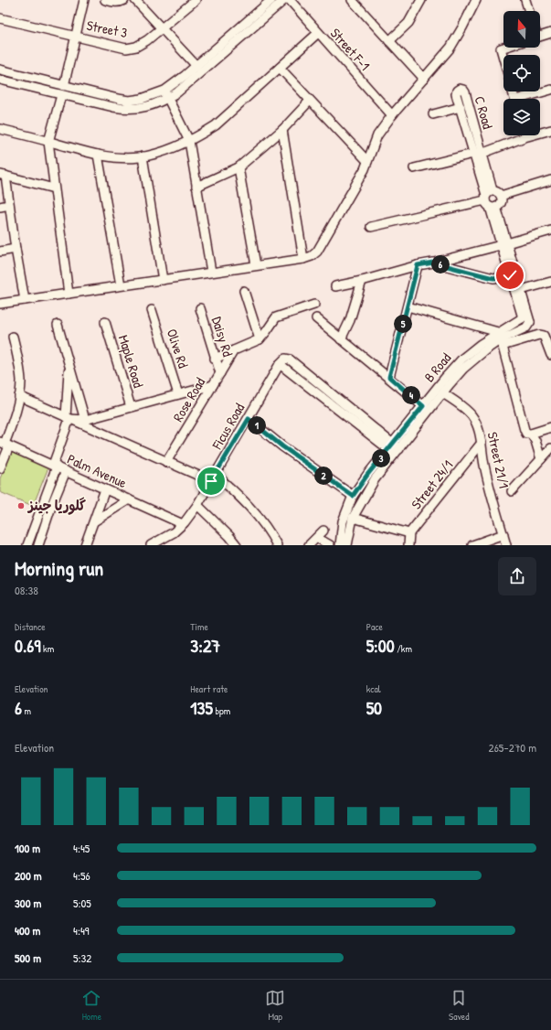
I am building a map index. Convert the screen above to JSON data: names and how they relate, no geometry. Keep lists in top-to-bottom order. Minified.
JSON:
{"streets":{"street":["Street 3","Street F-1","C Road","Daisy Rd","Olive Rd","Maple Road","B Road","Rose Road","Ficus Road","Street 21/1","Palm Avenue","Street 24/1"]},"crossings":[["C Road","B Road"],["Daisy Rd","Rose Road"],["B Road","Ficus Road"],["B Road","Street 21/1"],["Ficus Road","Palm Avenue"],["Street 21/1","Street 24/1"]],"places":["گلوریا جینز"],"north":"top","page":{"pins":["6","5","4","1","3","2"],"heading":["Morning run","08:38"],"stats":[["Distance","0.69 km"],["Time","3:27"],["Pace","5:00 /km"],["Elevation","6 m"],["Heart rate","135 bpm"],["kcal","50"]],"chart":["Elevation","265–270 m"],"list":[{"name":"100 m","note":"4:45"},{"name":"200 m","note":"4:56"},{"name":"300 m","note":"5:05"},{"name":"400 m","note":"4:49"},{"name":"500 m","note":"5:32"}],"tabs":["Home","Map","Saved"]}}
